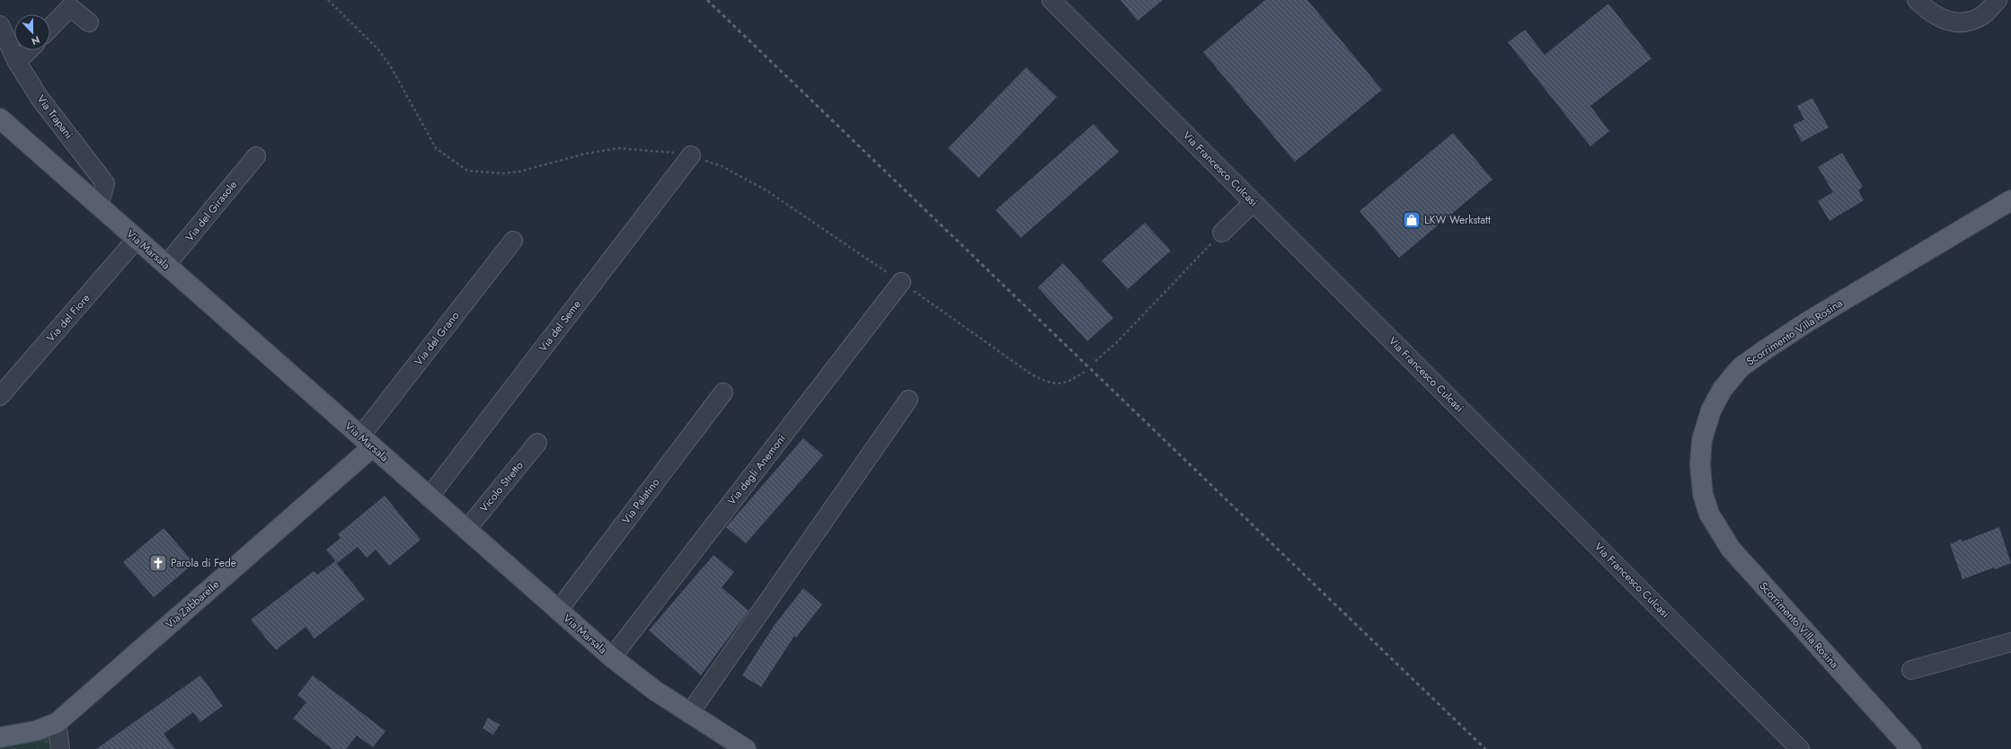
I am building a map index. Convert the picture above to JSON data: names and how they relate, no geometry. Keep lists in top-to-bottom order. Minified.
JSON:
{"streets":{"main road":["Via Marsala","Scorrimento Villa Rosina","Via Zabbarelle"],"street":["Via Trapani","Via Francesco Culcasi","Via del Girasole","Via del Fiore","Via del Seme","Via del Grano","Via degli Anemoni","Vicolo Stretto","Via Palatino"]},"crossings":[["Via Trapani","Via Marsala"],["Via del Girasole","Via Marsala"],["Via Marsala","Via del Fiore"],["Via Marsala","Via del Seme"],["Via Marsala","Via del Grano"],["Via Marsala","Via degli Anemoni"],["Via Marsala","Vicolo Stretto"],["Via Marsala","Via Palatino"],["Via Marsala","Via Zabbarelle"],["Via del Grano","Via Zabbarelle"]],"places":{"shop":["LKW Werkstatt"],"church":["Parola di Fede"]},"north":"bottom"}
